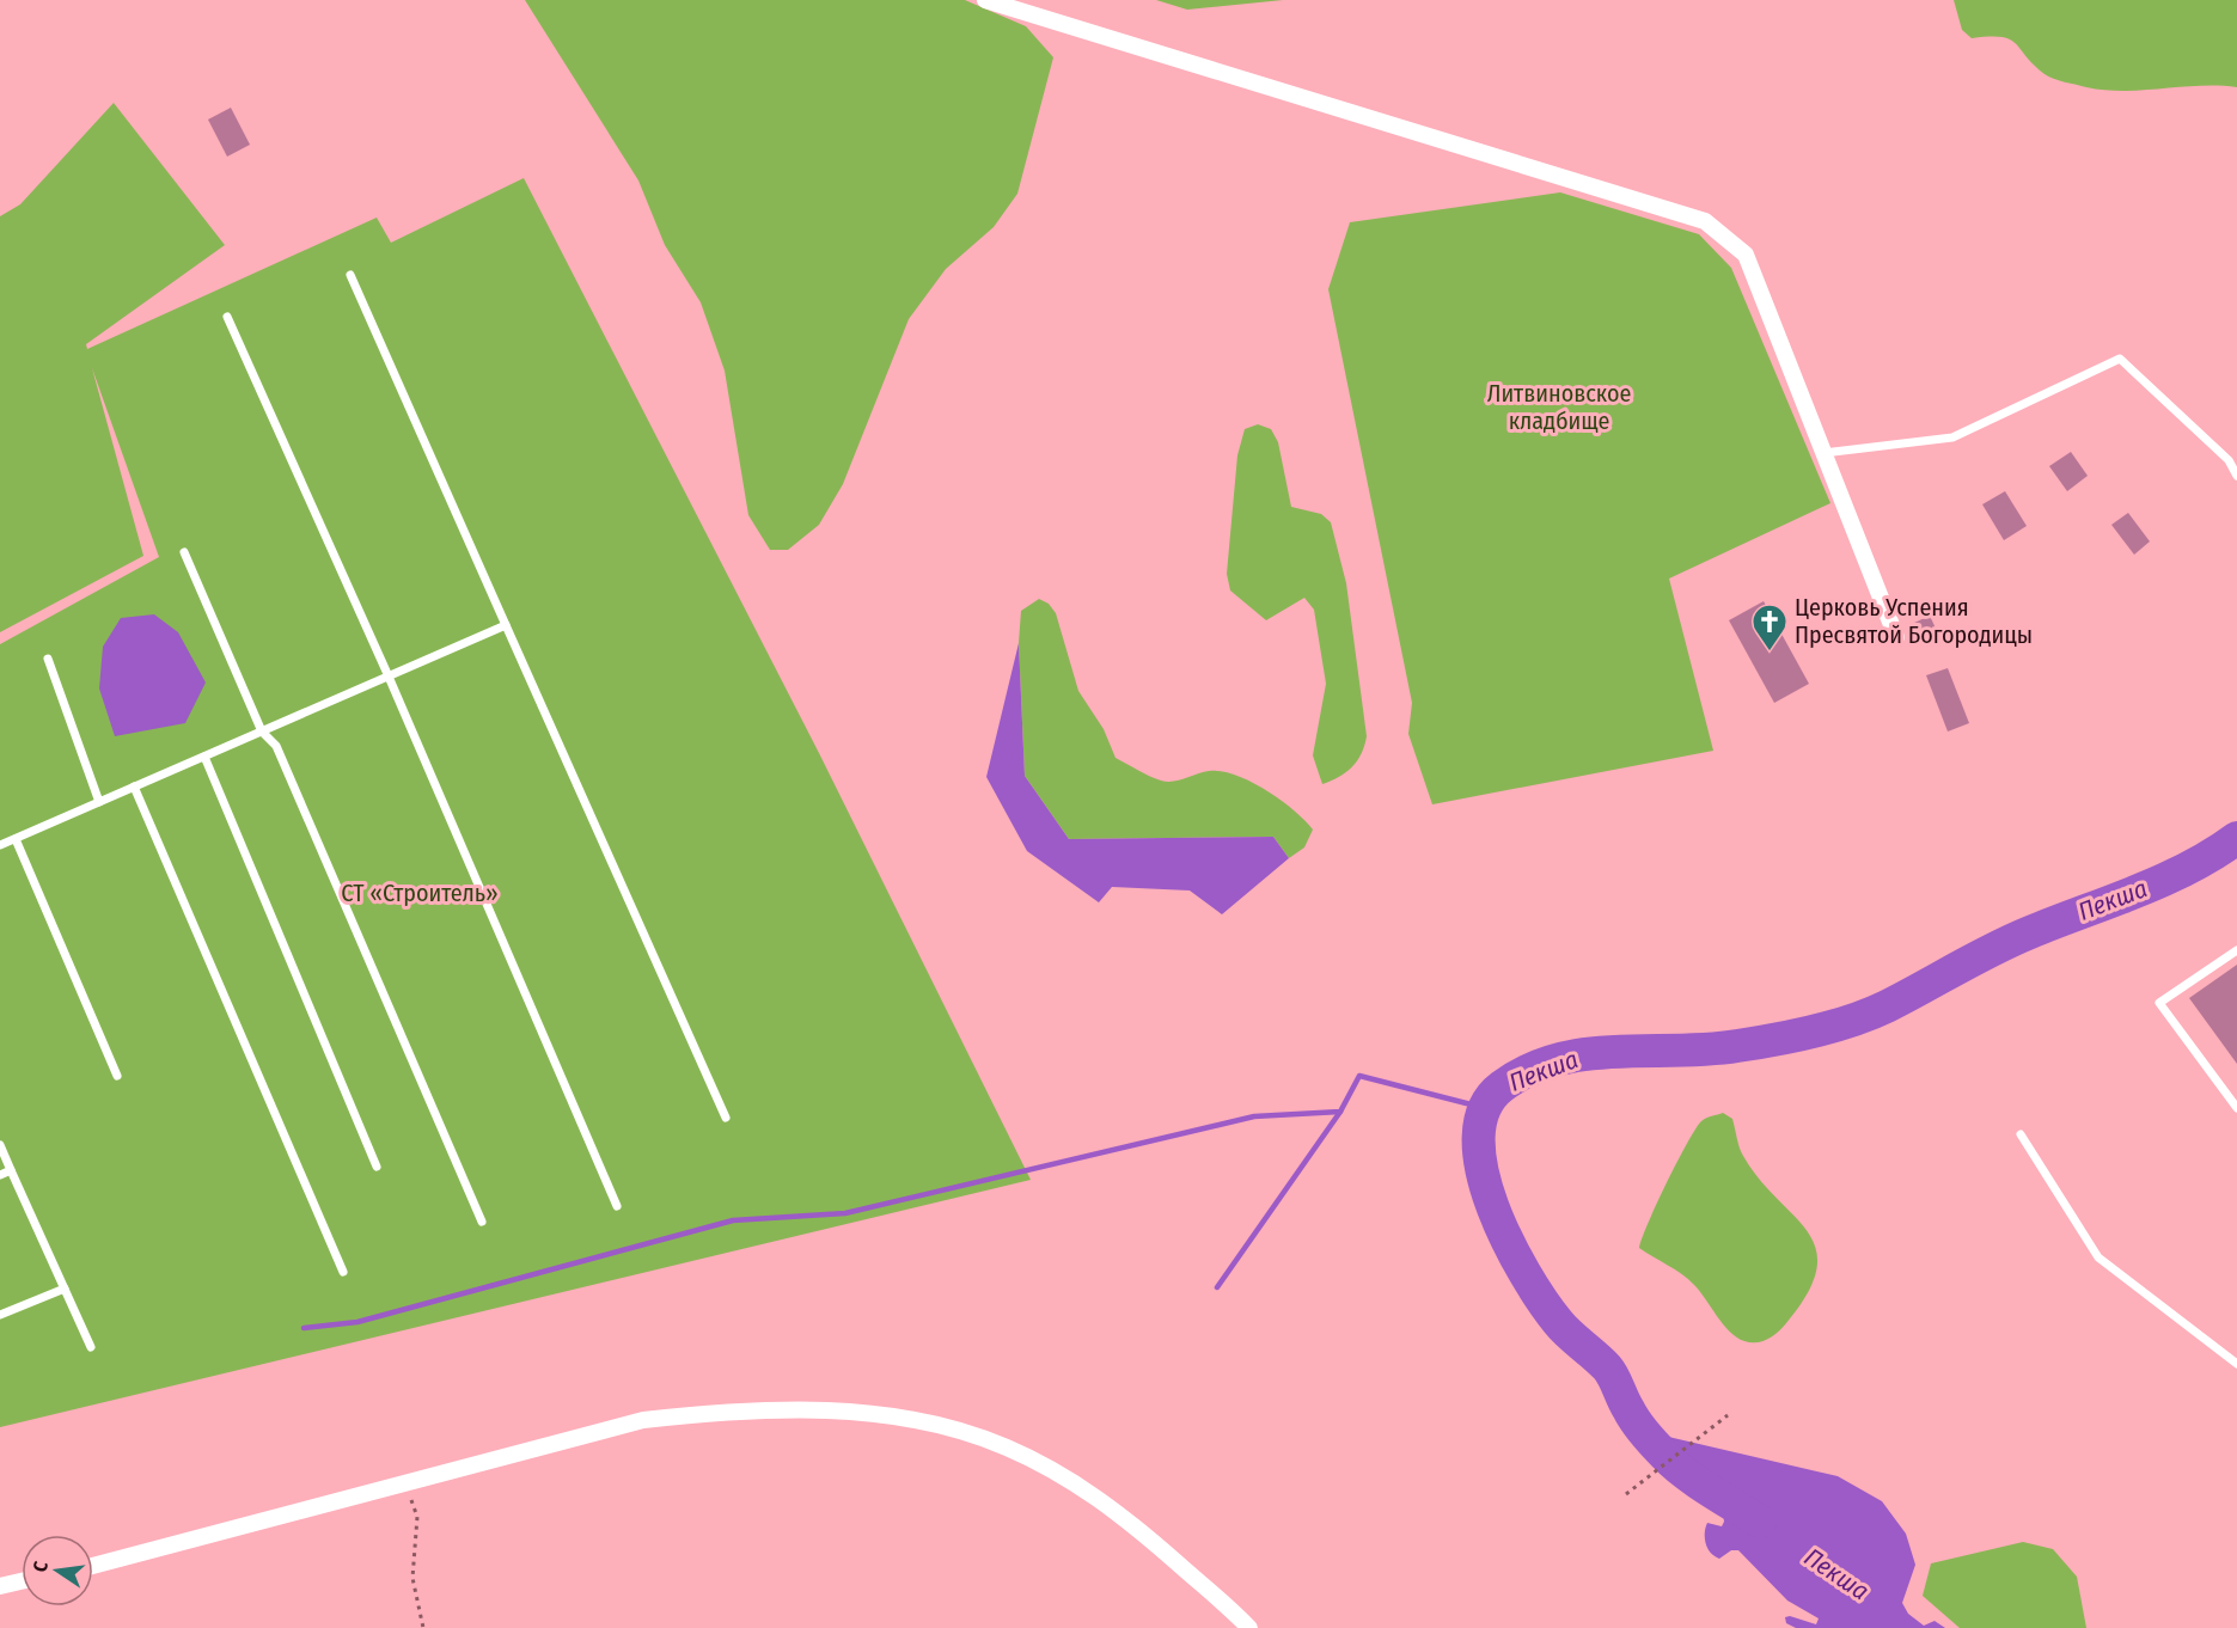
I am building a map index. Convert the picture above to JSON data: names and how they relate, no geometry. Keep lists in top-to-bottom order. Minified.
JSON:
{"water":["Пекша"],"parks":["Литвиновское кладбище","СТ «Строитель»"],"places":{"church":["Церковь Успения Пресвятой Богородицы"]},"north":"left"}
